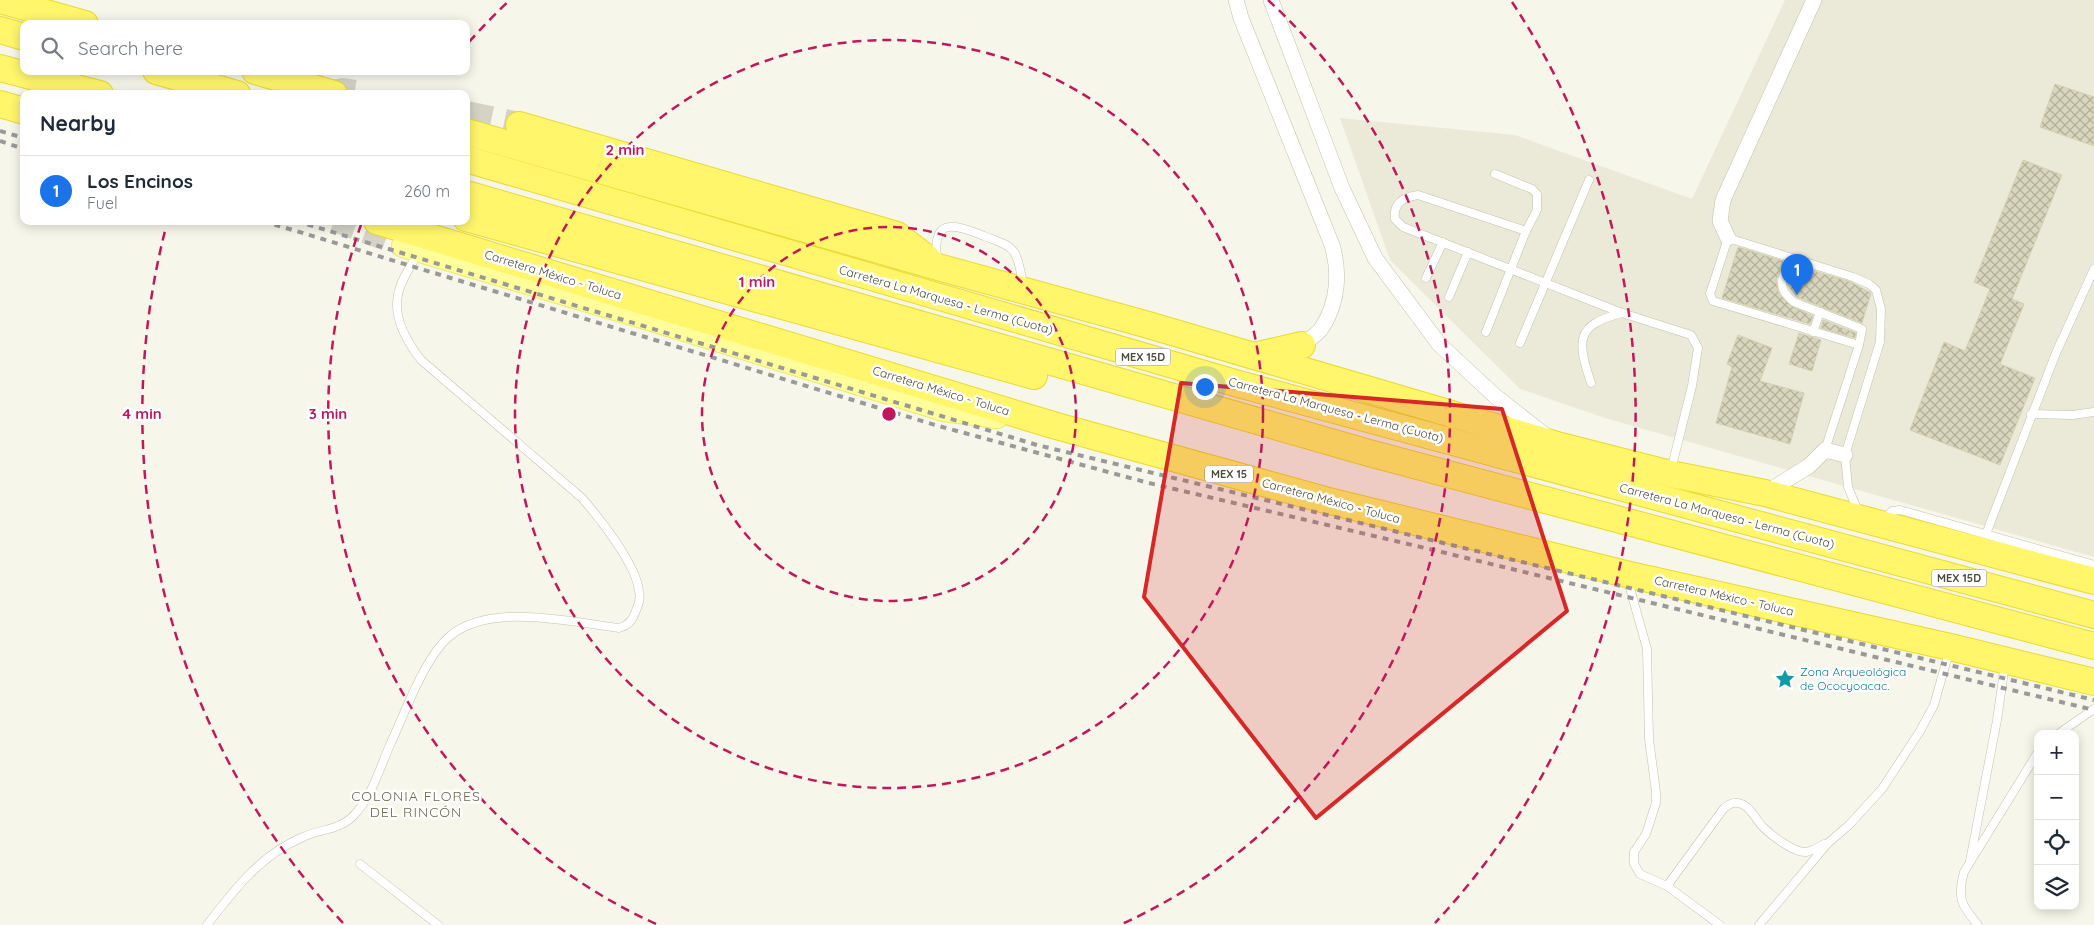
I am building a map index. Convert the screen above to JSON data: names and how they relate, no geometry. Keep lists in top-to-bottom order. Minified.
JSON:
{"streets":{"highway":["Carretera México - Toluca","Carretera La Marquesa - Lerma (Cuota)","MEX 15D","MEX 15"]},"districts":["COLONIA FLORES DEL RINCÓN"],"places":{"place":["Zona Arqueológica de Ococyoacac."]},"page":{"search":"Search here","heading":"Nearby","list":[{"mark":"1","name":"Los Encinos","note":"Fuel","value":"260 m"}],"pins":"1","map_buttons":["+","−"]},"rings":["2 min","1 min","4 min","3 min"]}
